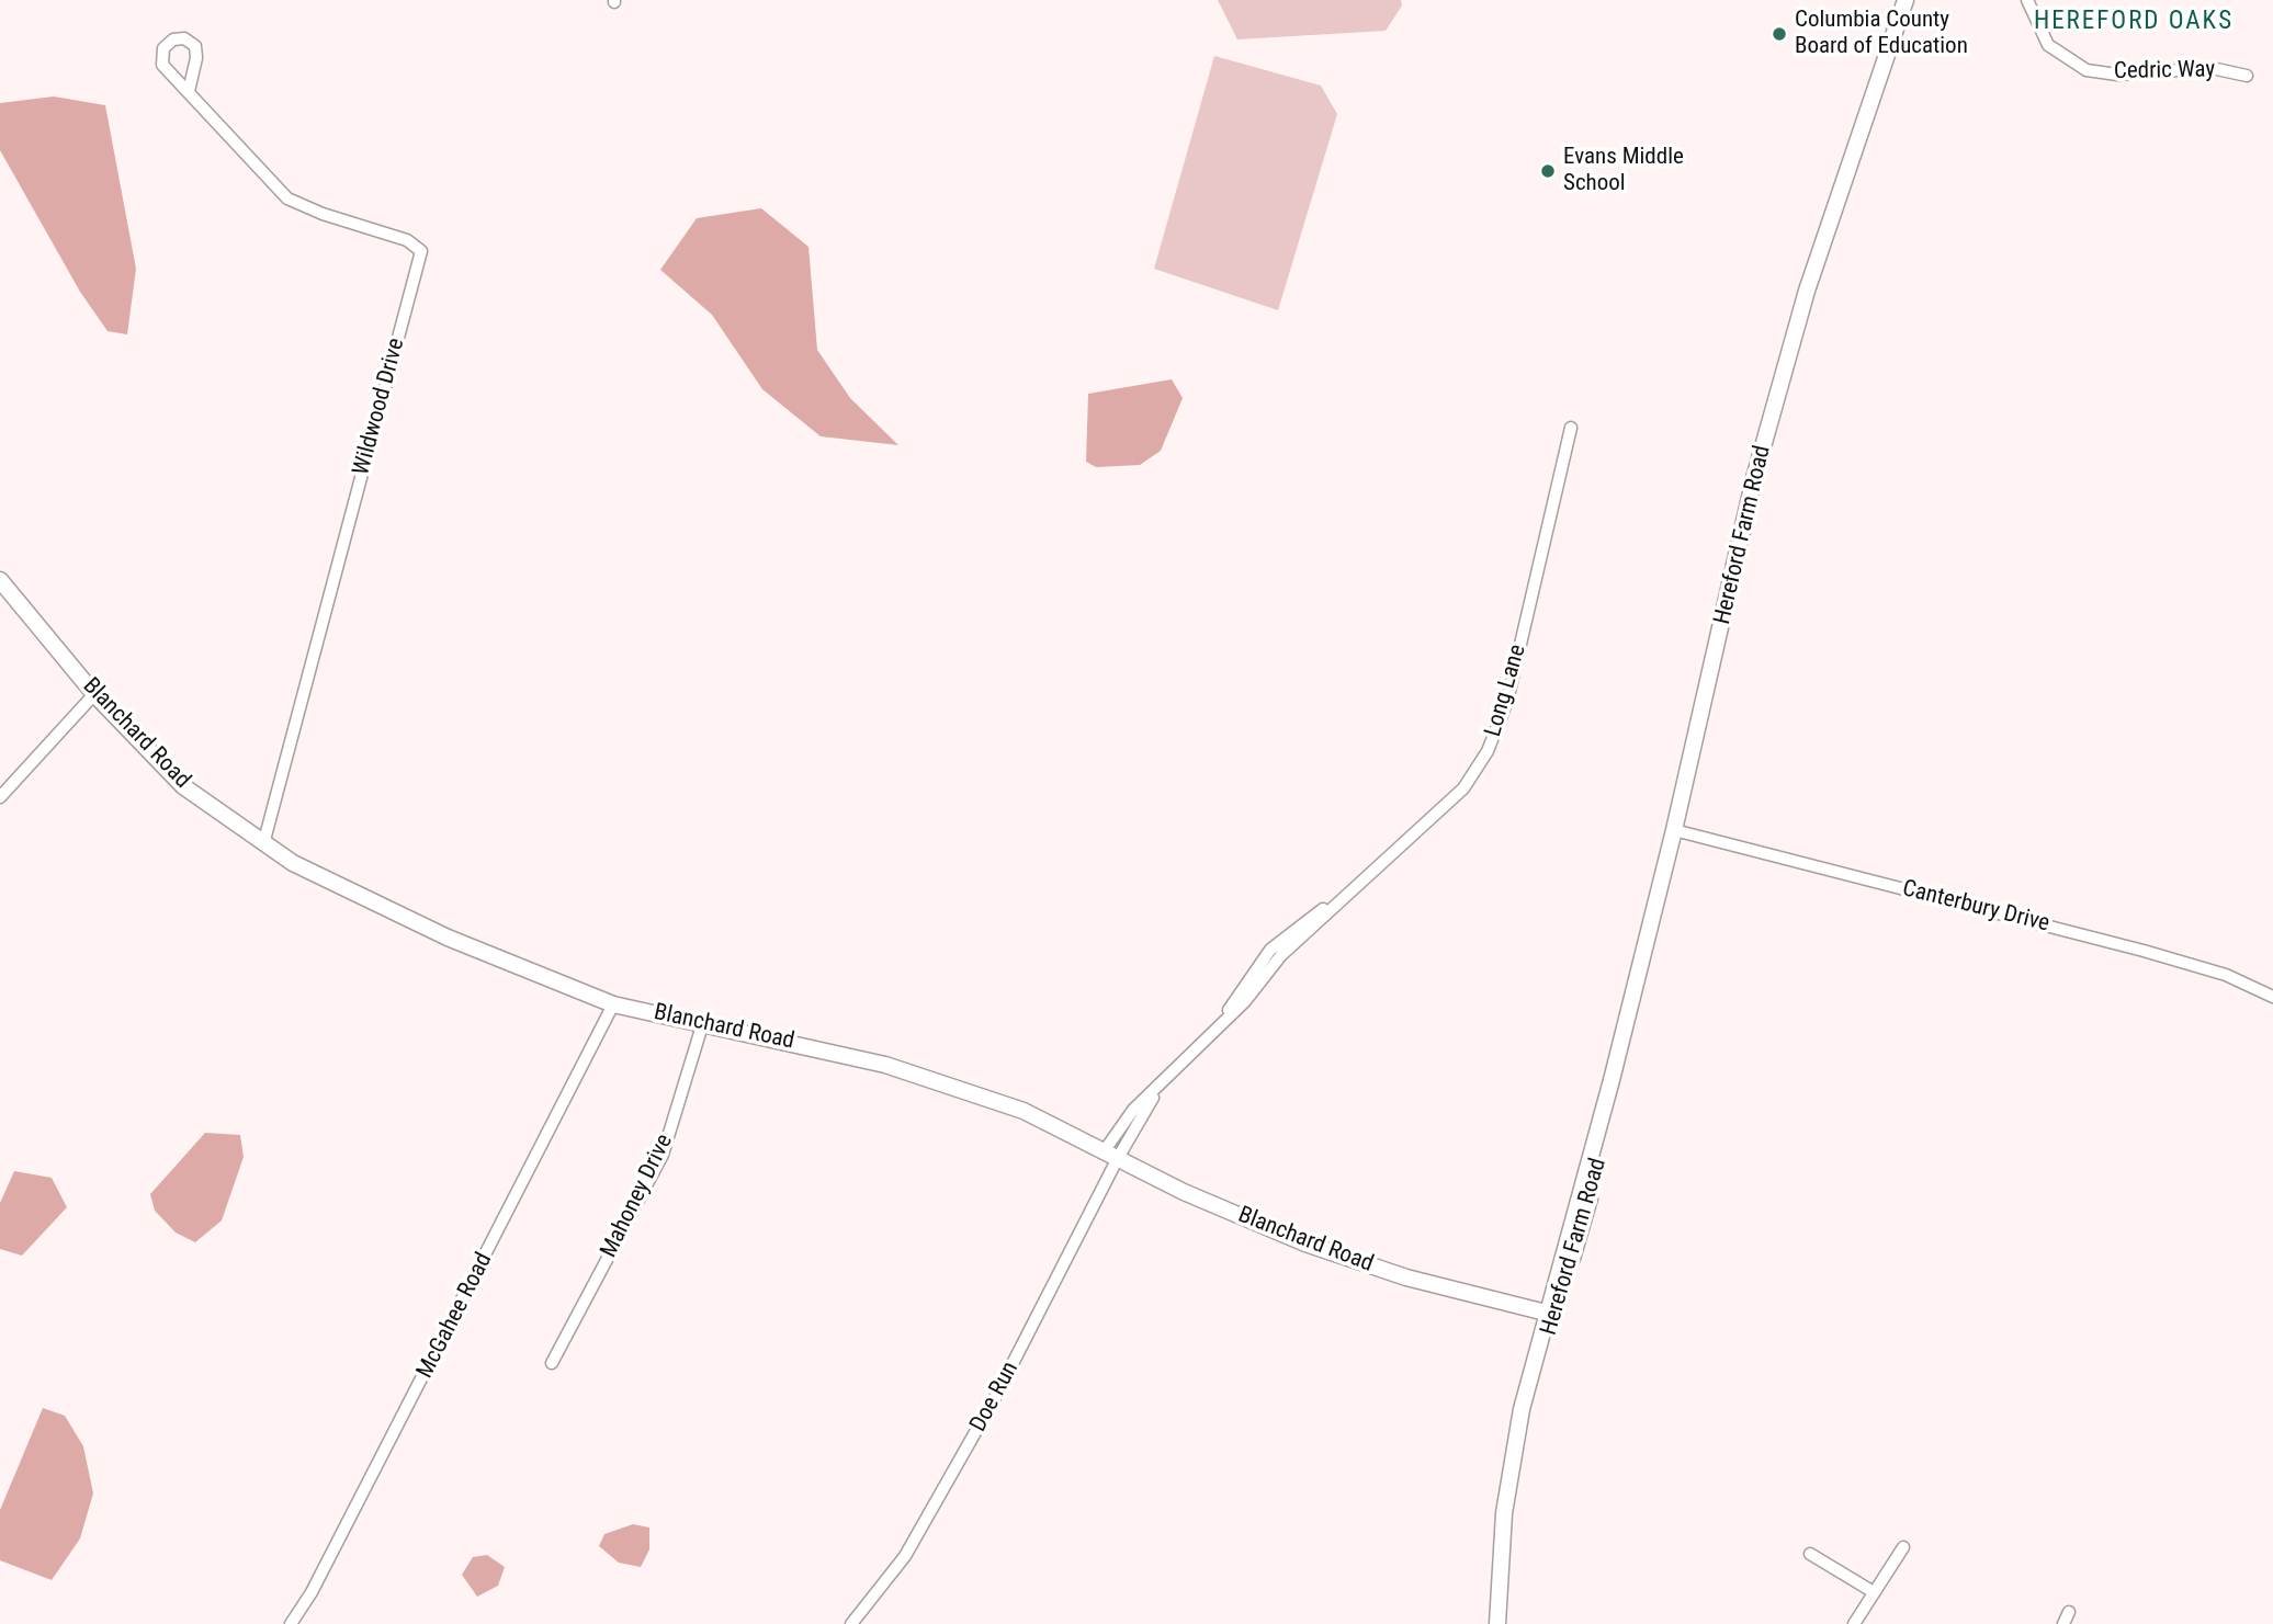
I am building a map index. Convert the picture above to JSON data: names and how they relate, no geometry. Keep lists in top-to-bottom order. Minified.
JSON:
{"streets":{"street":["Cedric Way","Wildwood Drive","Hereford Farm Road","Long Lane","Blanchard Road","Canterbury Drive","Mahoney Drive","McGahee Road","Doe Run"]},"crossings":[["Wildwood Drive","Blanchard Road"],["Hereford Farm Road","Blanchard Road"],["Hereford Farm Road","Canterbury Drive"],["Long Lane","Blanchard Road"],["Long Lane","Doe Run"],["Blanchard Road","Mahoney Drive"],["Blanchard Road","McGahee Road"],["Blanchard Road","Doe Run"]],"districts":["HEREFORD OAKS"],"places":["Columbia County Board of Education","Evans Middle School"]}
